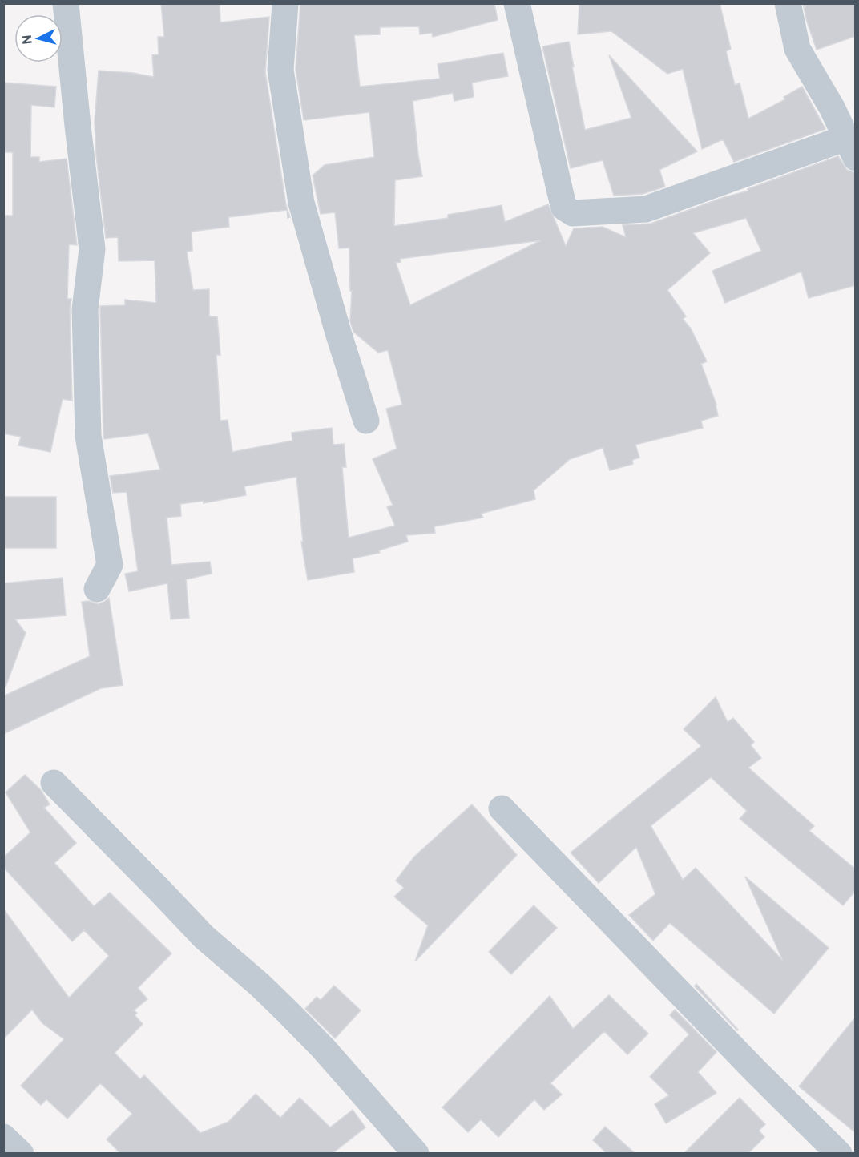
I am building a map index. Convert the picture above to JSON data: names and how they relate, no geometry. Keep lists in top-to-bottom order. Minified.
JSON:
{"north":"left"}
